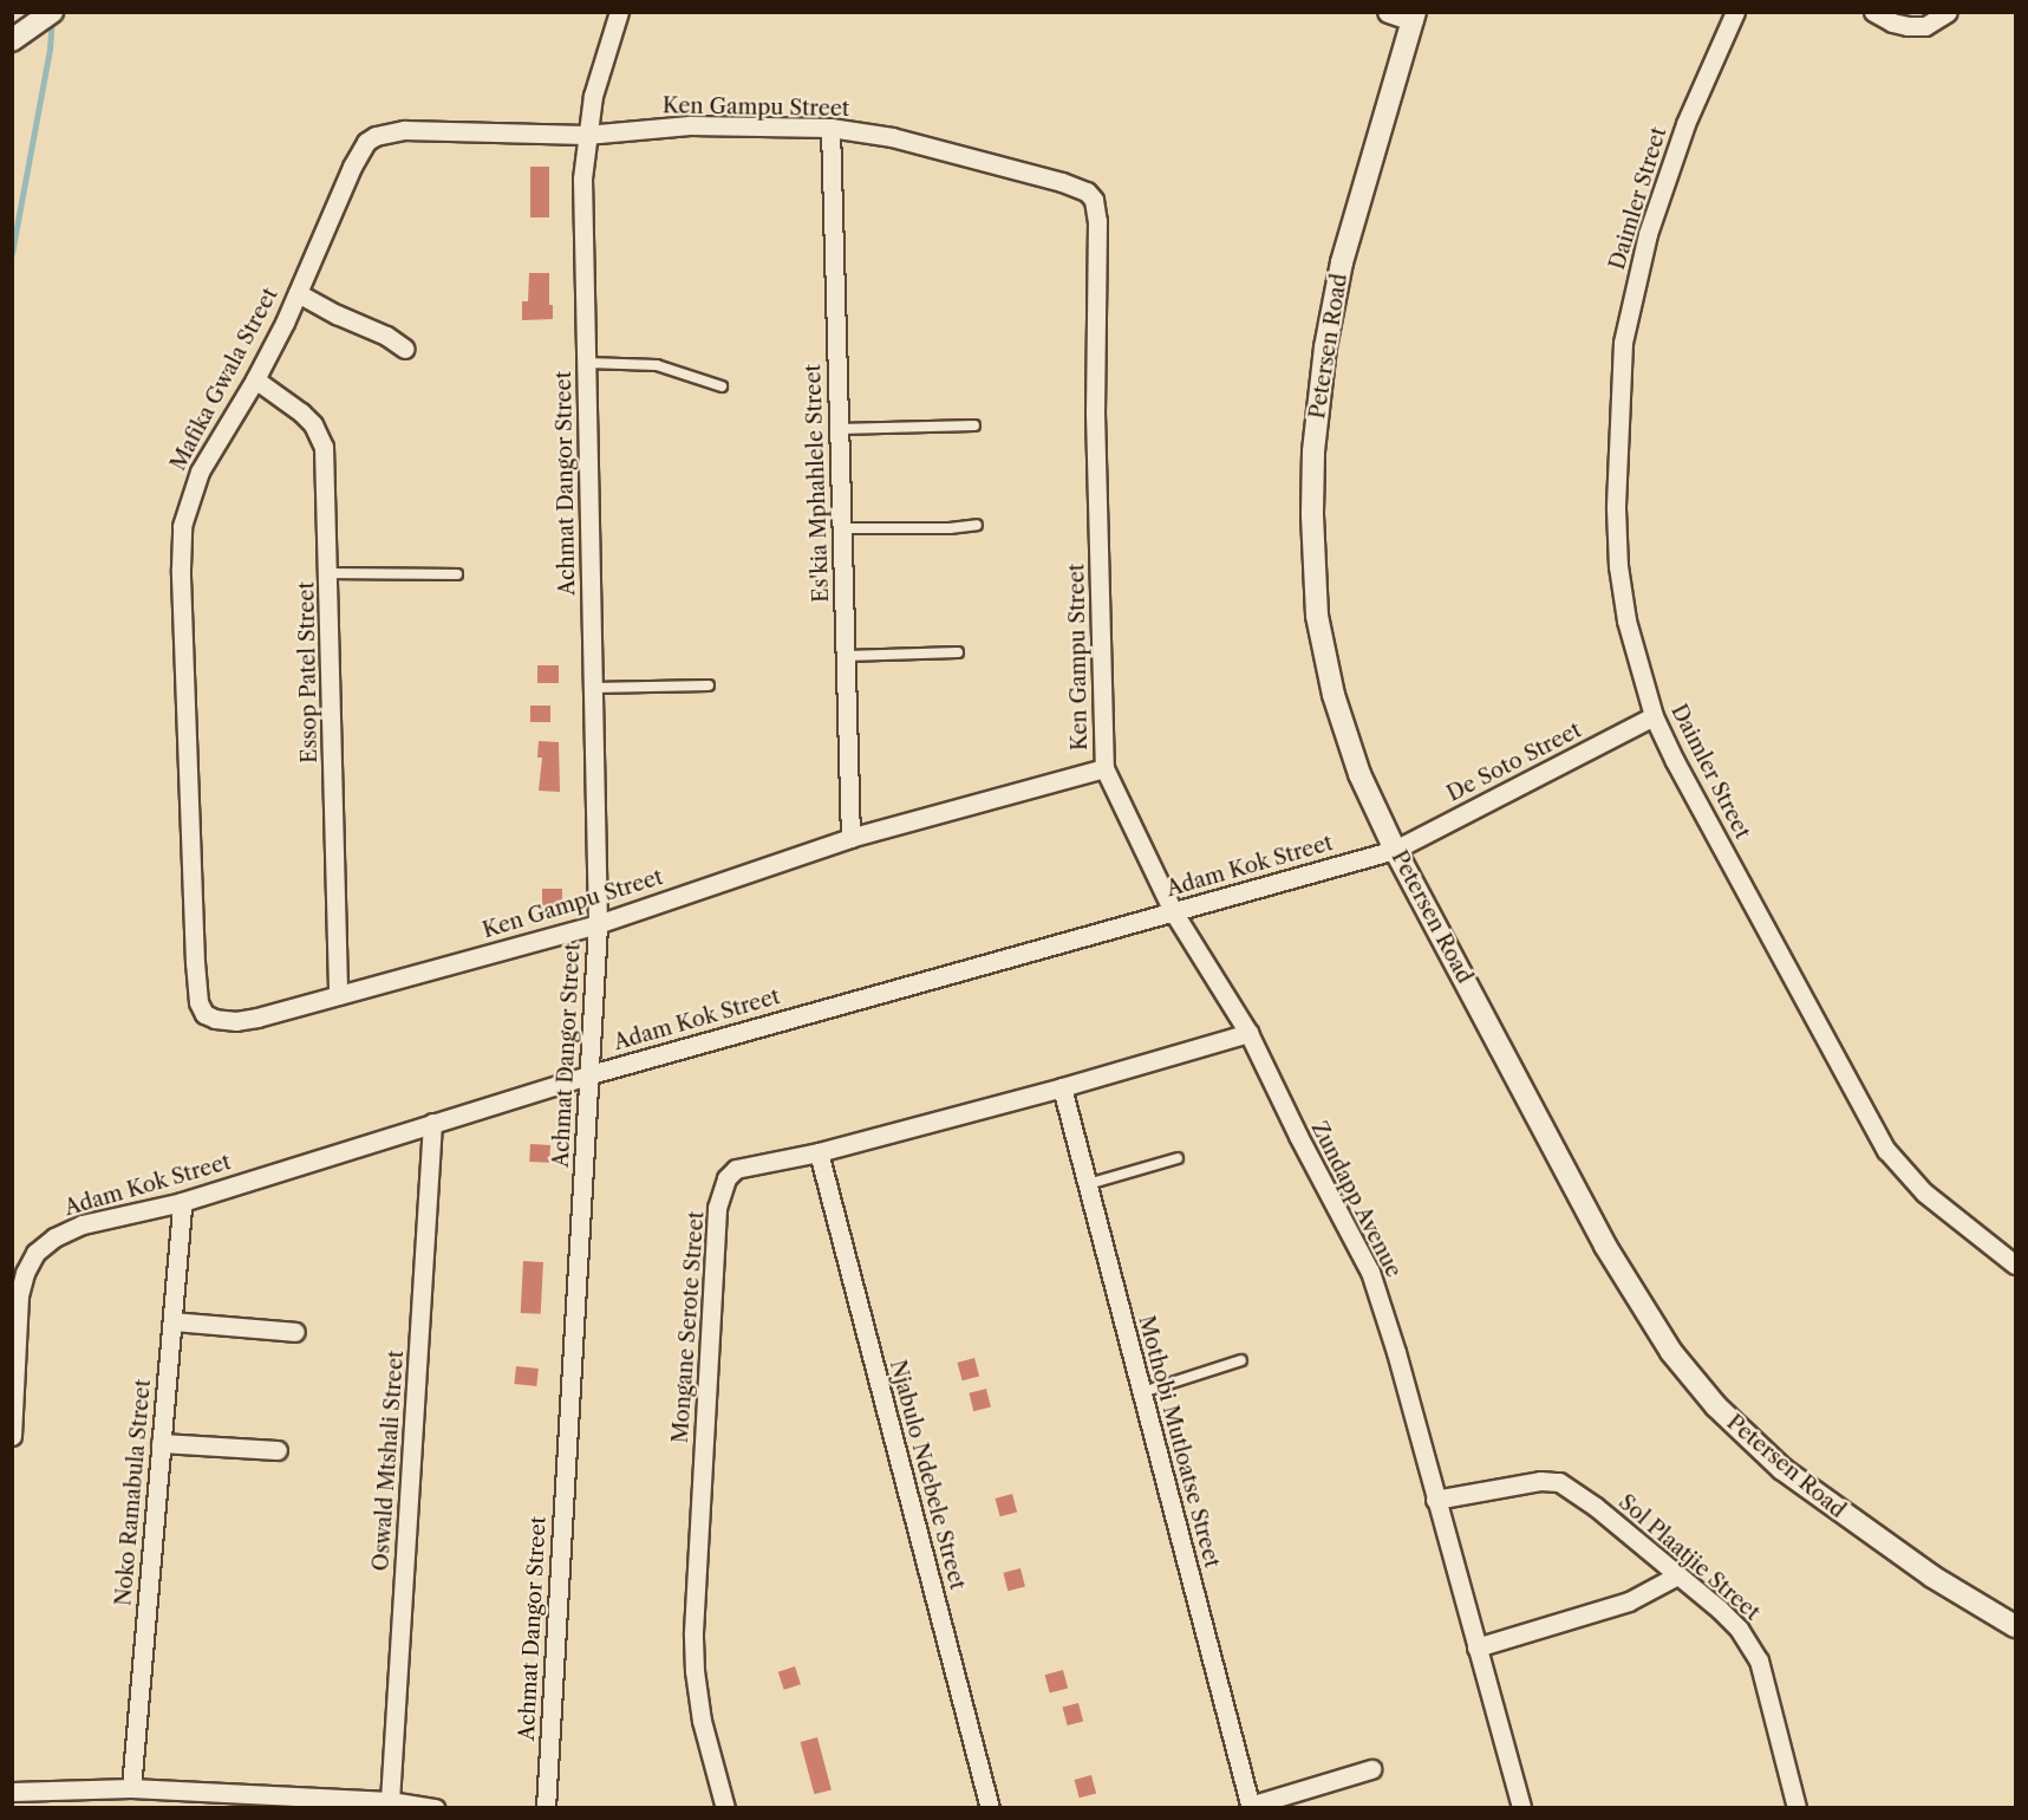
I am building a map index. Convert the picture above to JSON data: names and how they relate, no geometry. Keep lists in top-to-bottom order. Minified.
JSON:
{"streets":{"street":["Ken Gampu Street","Daimler Street","Petersen Road","Mafika Gwala Street","Achmat Dangor Street","Es'kia Mphahlele Street","Essop Patel Street","De Soto Street","Adam Kok Street","Zundapp Avenue","Mongane Serote Street","Mothobi Mutloatse Street","Oswald Mtshali Street","Njabulo Ndebele Street","Noko Ramabula Street","Sol Plaatjie Street"]},"crossings":[["Ken Gampu Street","Mafika Gwala Street"],["Ken Gampu Street","Achmat Dangor Street"],["Ken Gampu Street","Es'kia Mphahlele Street"],["Ken Gampu Street","Essop Patel Street"],["Ken Gampu Street","Zundapp Avenue"],["Daimler Street","De Soto Street"],["Petersen Road","De Soto Street"],["Petersen Road","Adam Kok Street"],["Mafika Gwala Street","Achmat Dangor Street"],["Mafika Gwala Street","Essop Patel Street"],["Achmat Dangor Street","Adam Kok Street"],["De Soto Street","Adam Kok Street"],["Adam Kok Street","Zundapp Avenue"],["Adam Kok Street","Oswald Mtshali Street"],["Adam Kok Street","Noko Ramabula Street"],["Zundapp Avenue","Mongane Serote Street"],["Zundapp Avenue","Sol Plaatjie Street"],["Mongane Serote Street","Mothobi Mutloatse Street"],["Mongane Serote Street","Njabulo Ndebele Street"]]}
